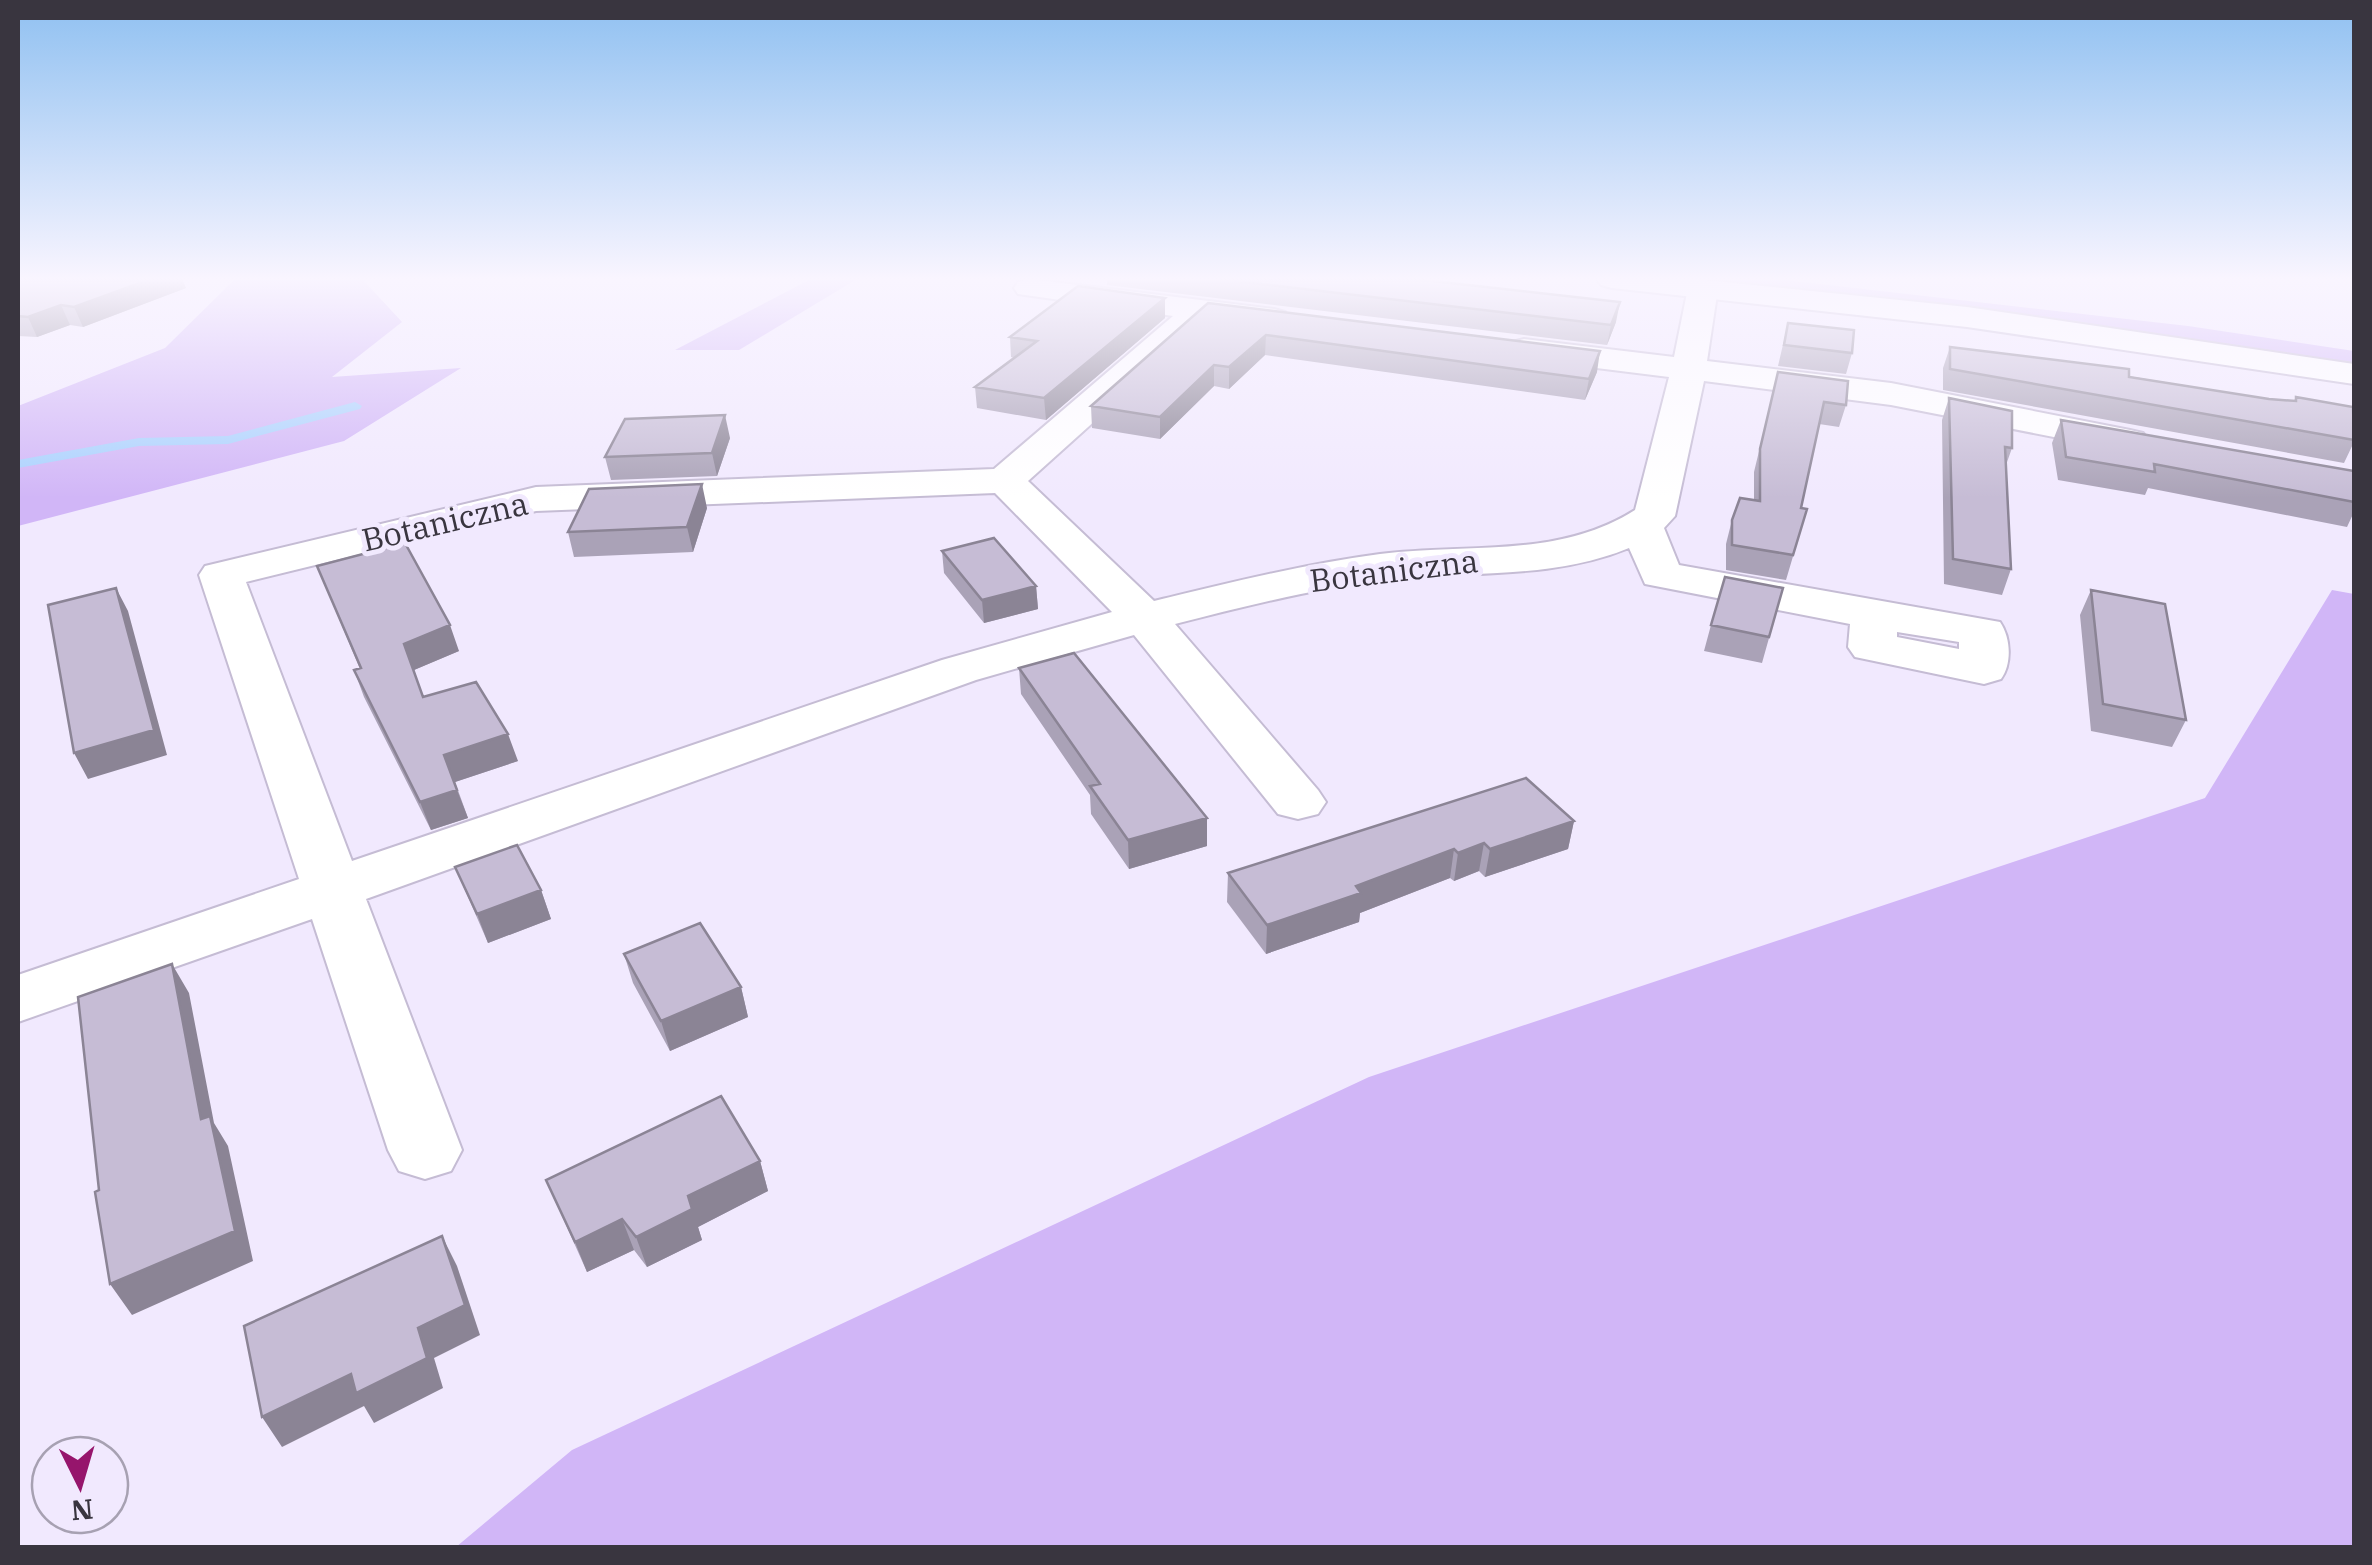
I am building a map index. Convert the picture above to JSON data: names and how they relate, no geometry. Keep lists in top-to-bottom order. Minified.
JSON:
{"streets":{"street":["Botaniczna"]},"north":"bottom"}
